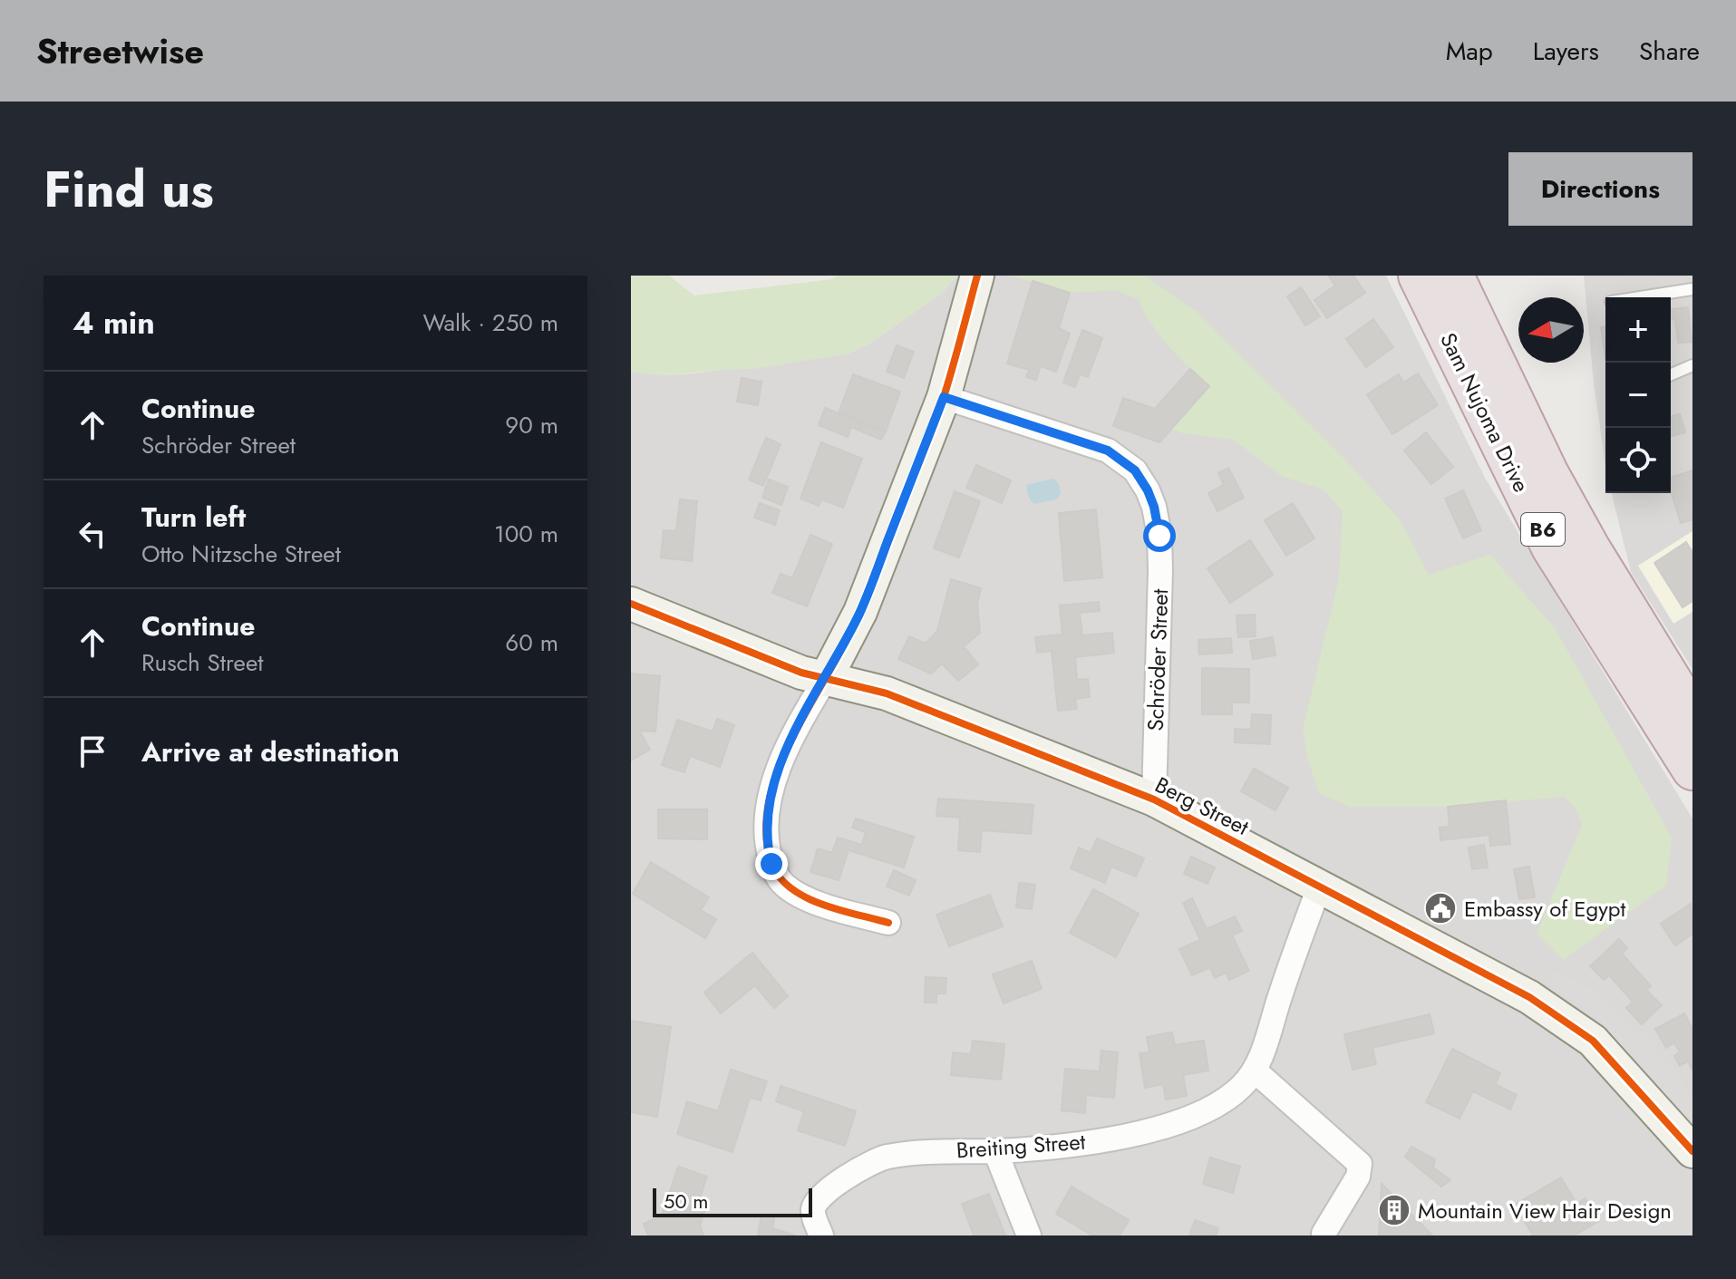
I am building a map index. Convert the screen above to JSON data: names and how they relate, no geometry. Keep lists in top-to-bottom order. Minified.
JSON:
{"streets":{"highway":["Sam Nujoma Drive","B6"],"street":["Schröder Street","Berg Street","Breiting Street"]},"crossings":[["Schröder Street","Berg Street"],["Berg Street","Breiting Street"]],"places":{"public building":["Embassy of Egypt"],"building":["Mountain View Hair Design"]},"scale_bar":"50 m","north":"left","page":{"header":"Streetwise","nav":["Map","Layers","Share"],"title":"Find us","buttons":"Directions","heading":["4 min","Walk · 250 m"],"map_buttons":["+","−"],"list":[["Continue","Schröder Street","90 m"],["Turn left","Otto Nitzsche Street","100 m"],["Continue","Rusch Street","60 m"],"Arrive at destination"],"scale":"50 m"}}
